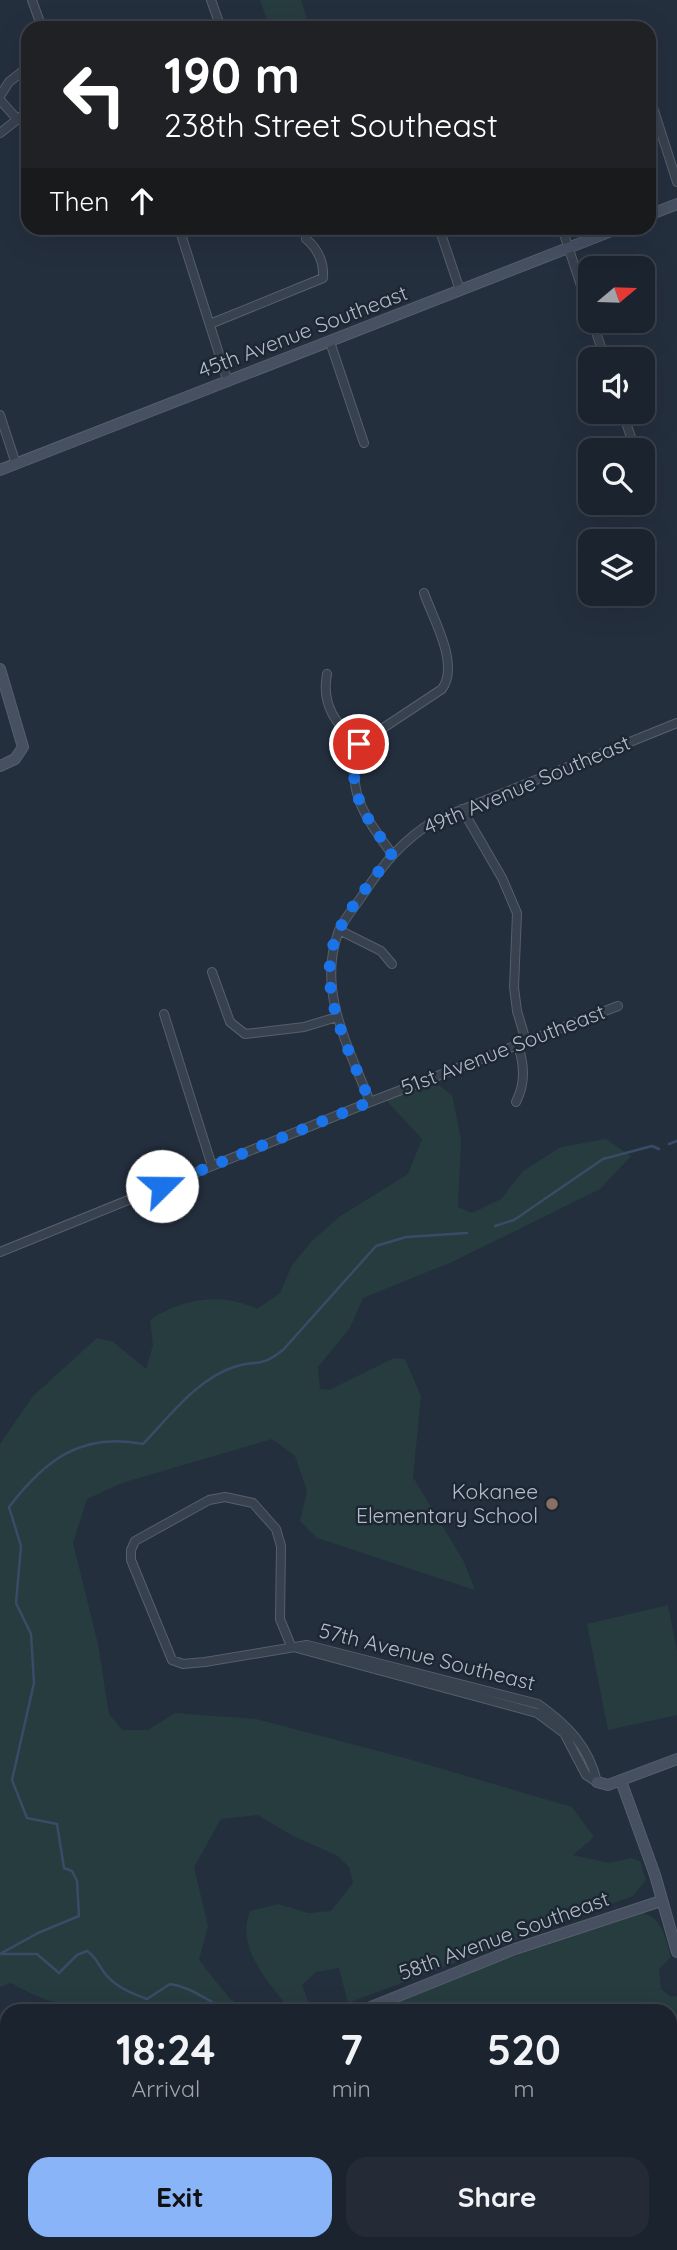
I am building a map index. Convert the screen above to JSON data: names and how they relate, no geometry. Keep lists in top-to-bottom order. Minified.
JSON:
{"streets":{"street":["45th Avenue Southeast","49th Avenue Southeast","51st Avenue Southeast","57th Avenue Southeast","58th Avenue Southeast"]},"places":["Kokanee Elementary School"],"north":"right","page":{"turn":["190 m","238th Street Southeast"],"then":"Then","eta":["18:24","Arrival","7","min","520","m"],"buttons":["Exit","Share"]}}
